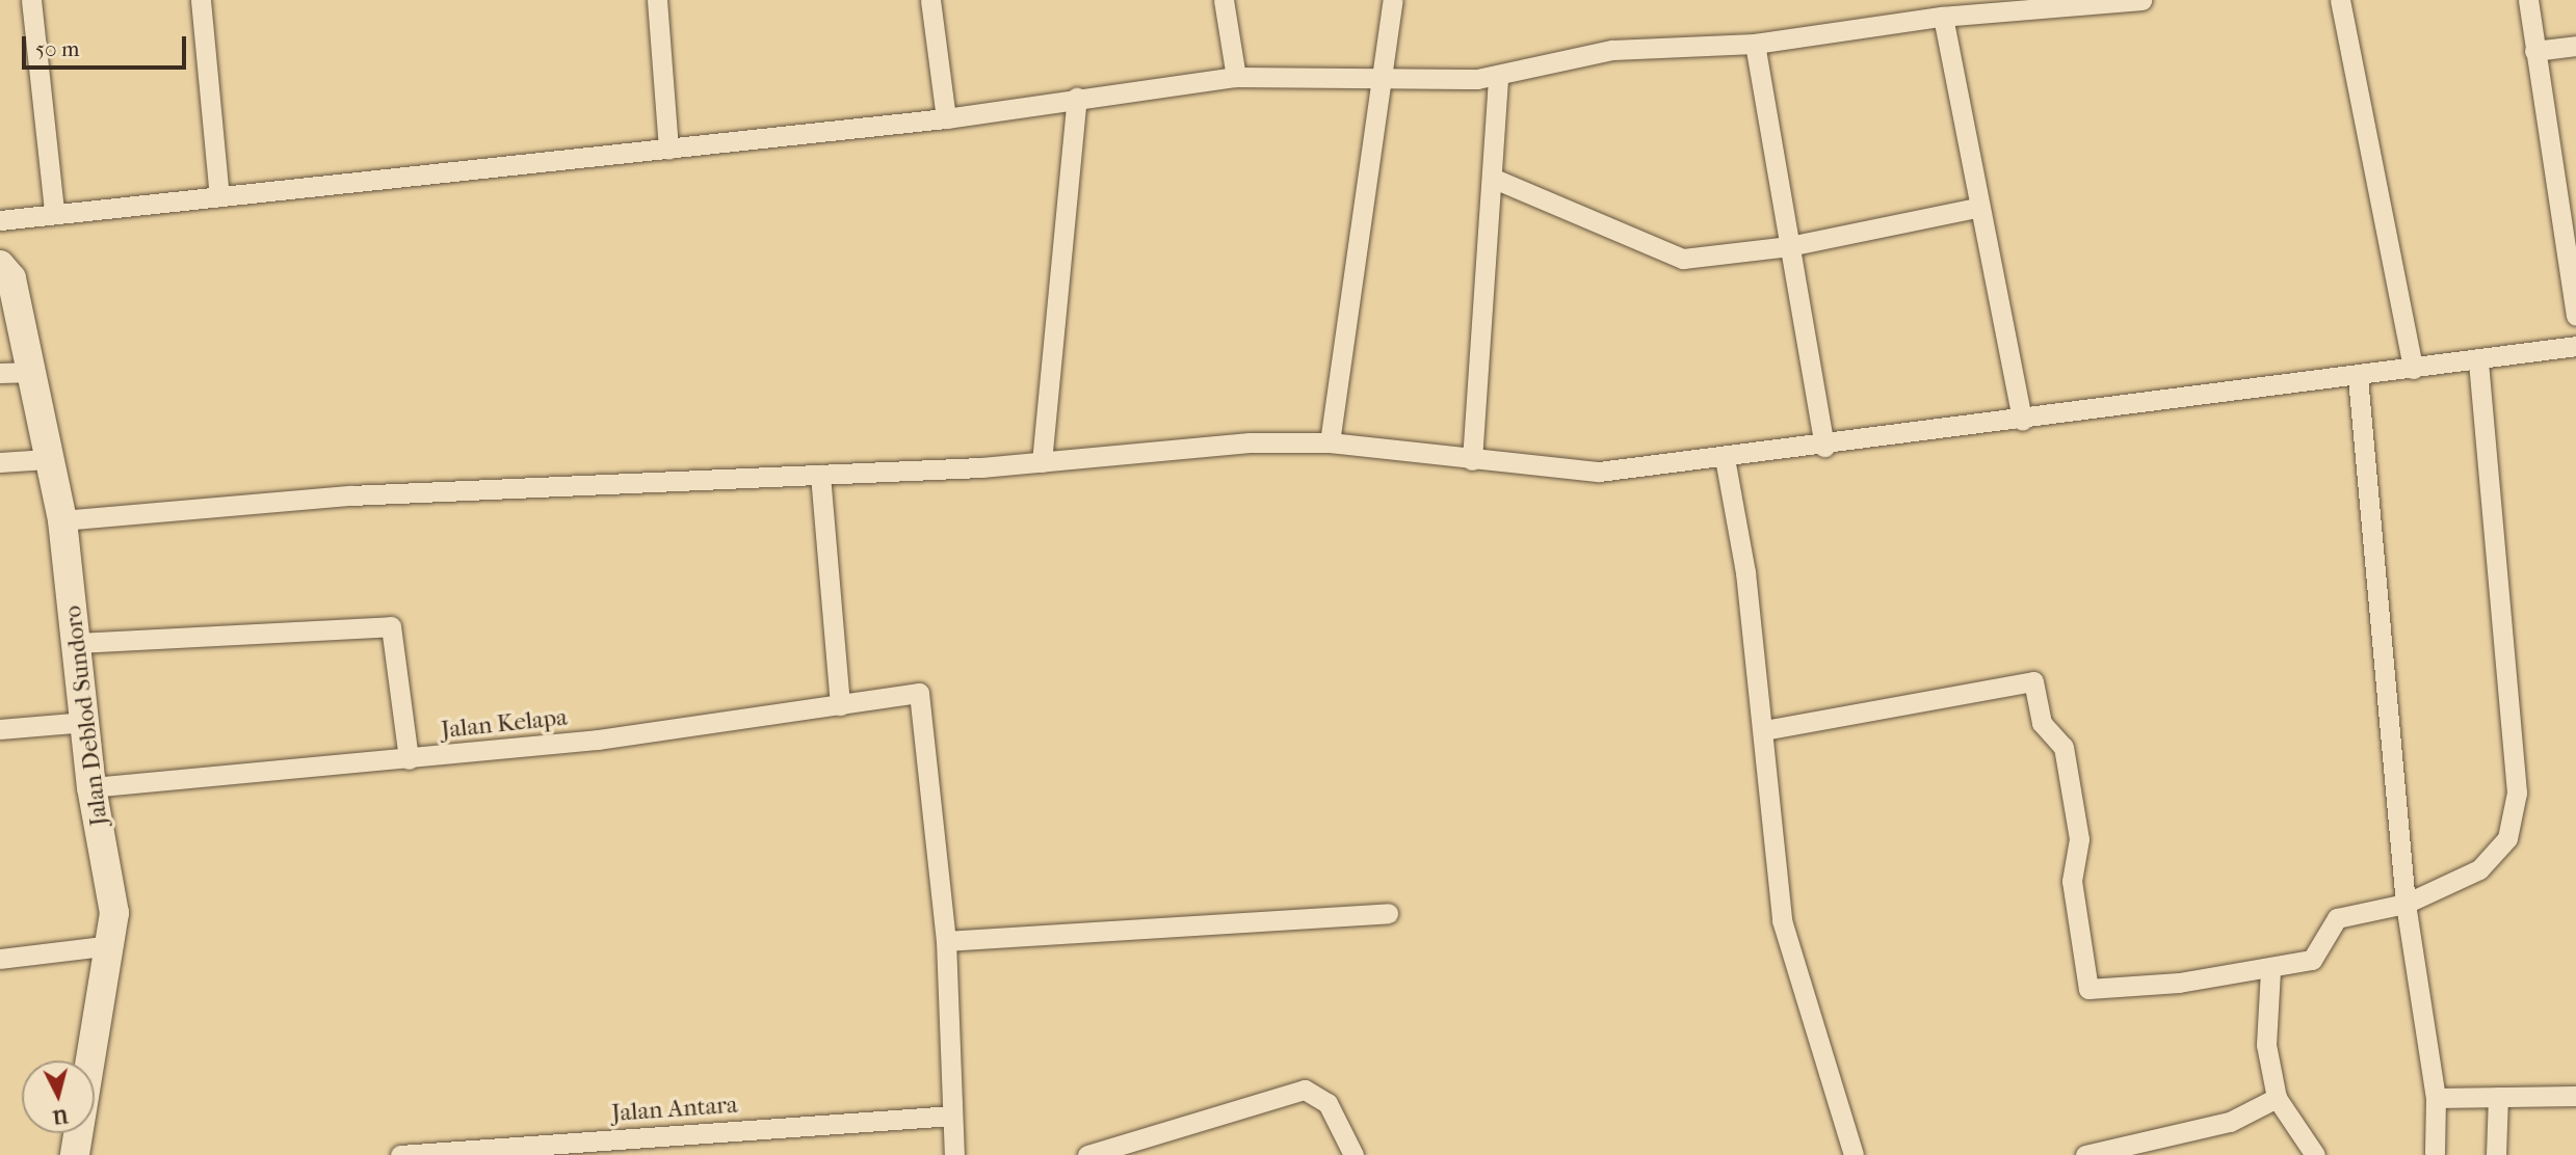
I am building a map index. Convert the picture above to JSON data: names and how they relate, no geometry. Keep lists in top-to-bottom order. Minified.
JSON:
{"streets":{"main road":["Jalan Deblod Sundoro"],"street":["Jalan Kelapa","Jalan Antara"]},"crossings":[["Jalan Deblod Sundoro","Jalan Kelapa"]],"scale_bar":"50 m","north":"bottom"}
